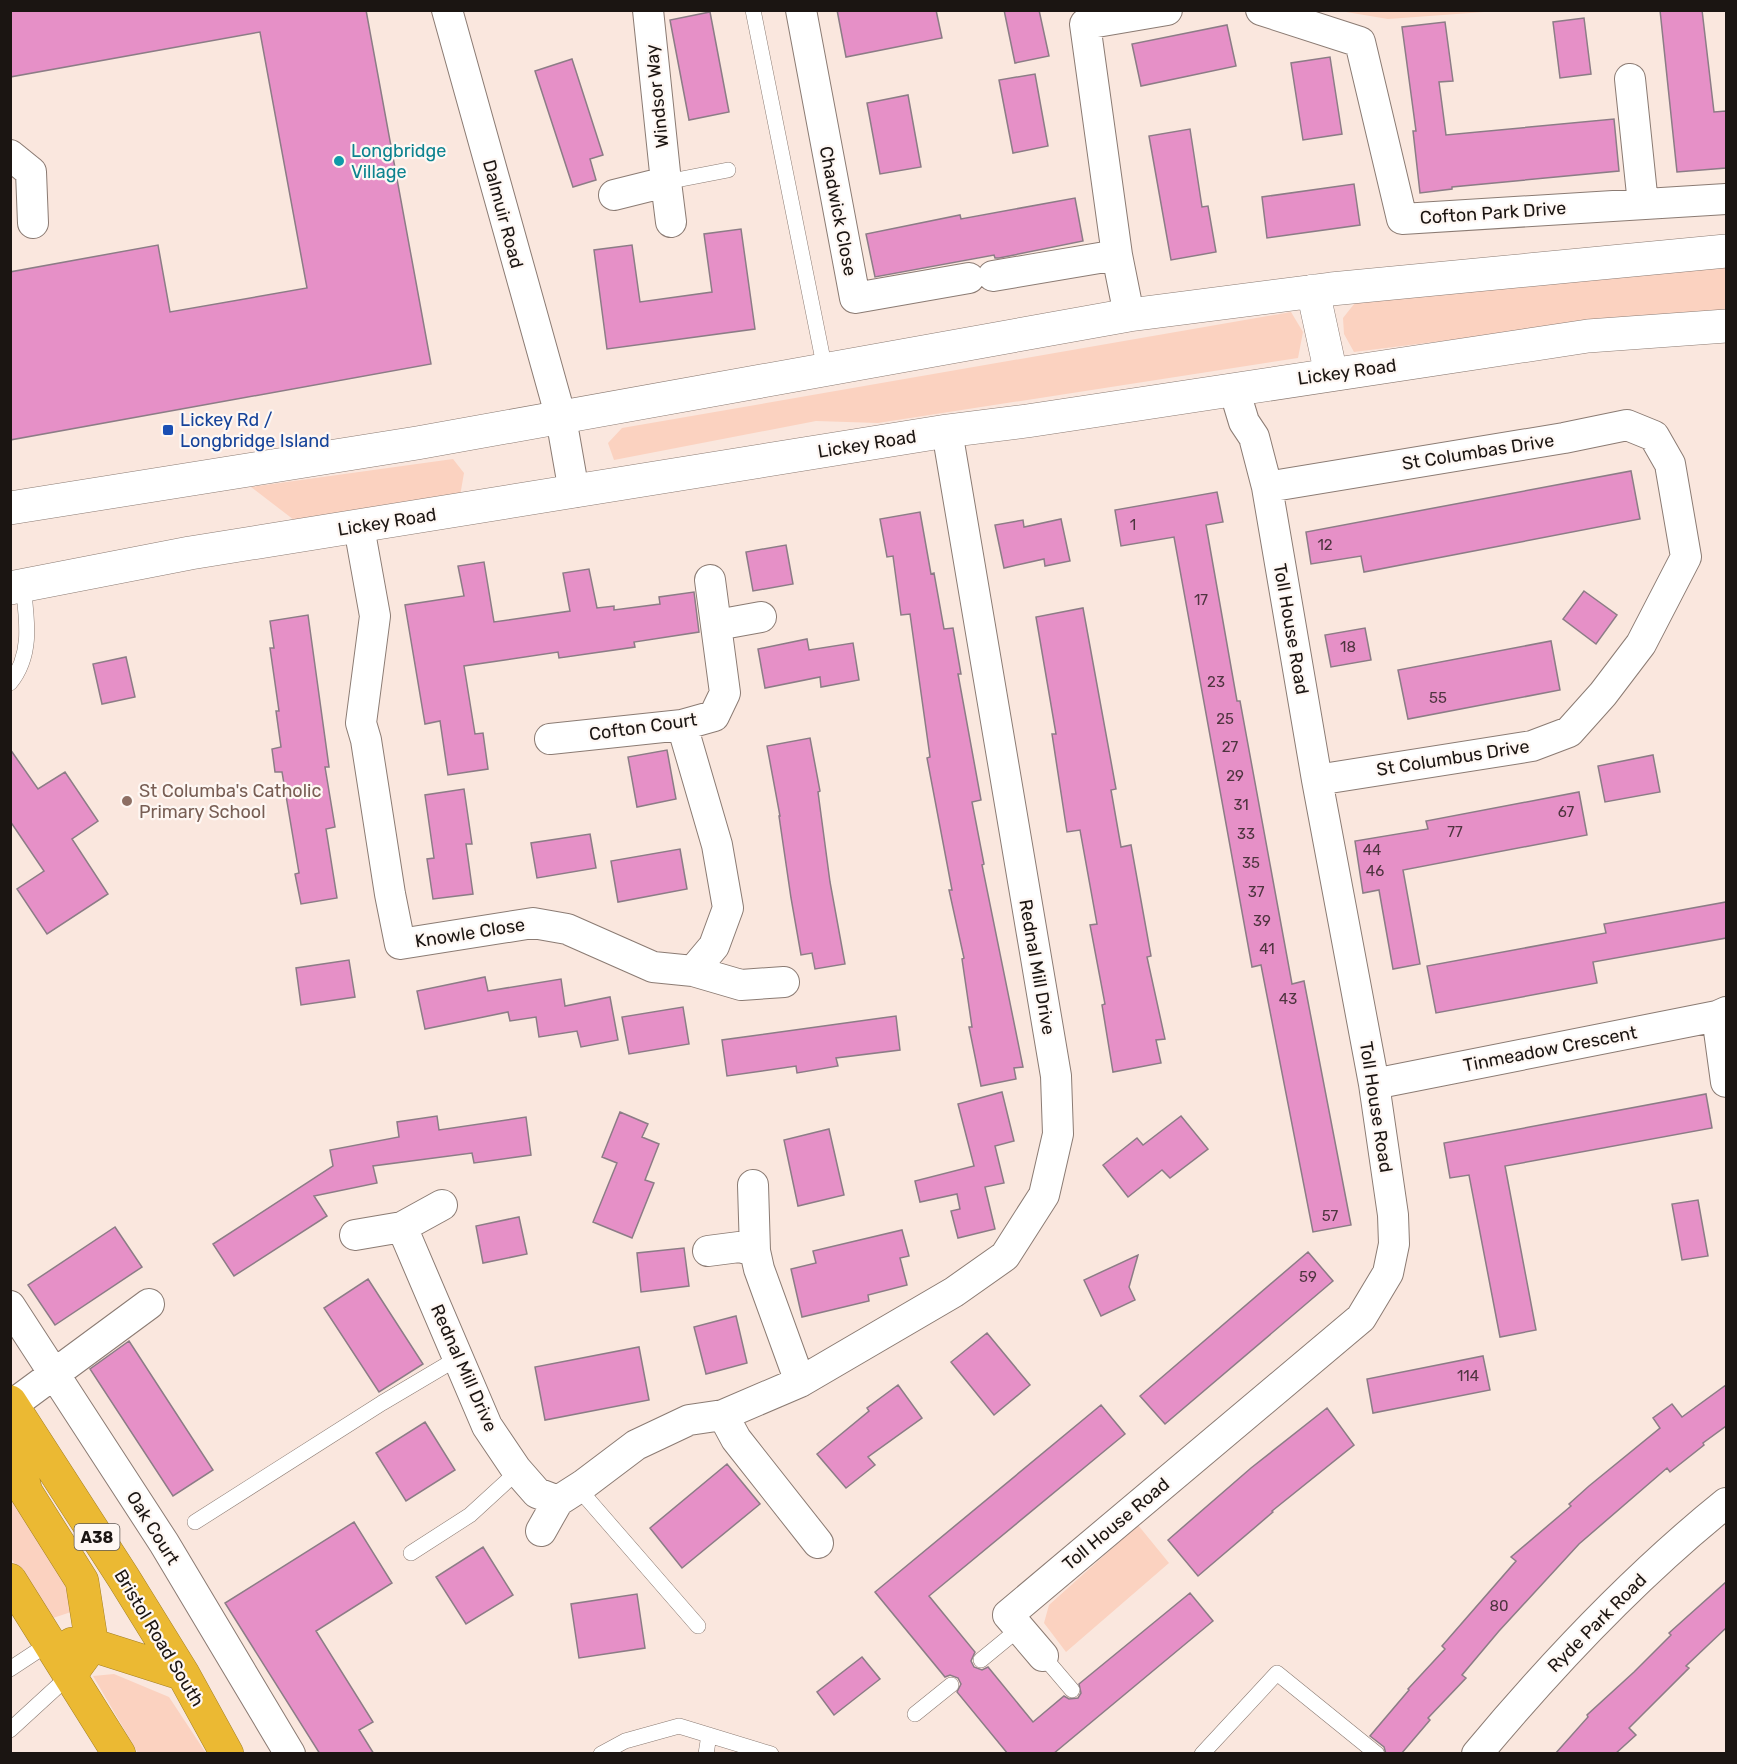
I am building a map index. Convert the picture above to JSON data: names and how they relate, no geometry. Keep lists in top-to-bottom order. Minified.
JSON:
{"streets":{"highway":["A38","Bristol Road South"],"main road":["Lickey Road"],"street":["Windsor Way","Chadwick Close","Cofton Park Drive","Dalmuir Road","St Columbas Drive","Toll House Road","Cofton Court","St Columbus Drive","Knowle Close","Rednal Mill Drive","Tinmeadow Crescent","Oak Court","Ryde Park Road"]},"crossings":[["Dalmuir Road","Lickey Road"],["Lickey Road","Toll House Road"],["Lickey Road","Knowle Close"],["Lickey Road","Rednal Mill Drive"],["St Columbas Drive","Toll House Road"],["St Columbas Drive","St Columbus Drive"],["Toll House Road","St Columbus Drive"],["Toll House Road","Tinmeadow Crescent"]],"places":{"other":["Longbridge Village","St Columba's Catholic Primary School"],"transit":["Lickey Rd / Longbridge Island"]},"house_numbers":["1","12","17","18","23","55","25","27","29","31","67","77","33","44","35","46","37","39","41","43","57","59","114","80"]}
